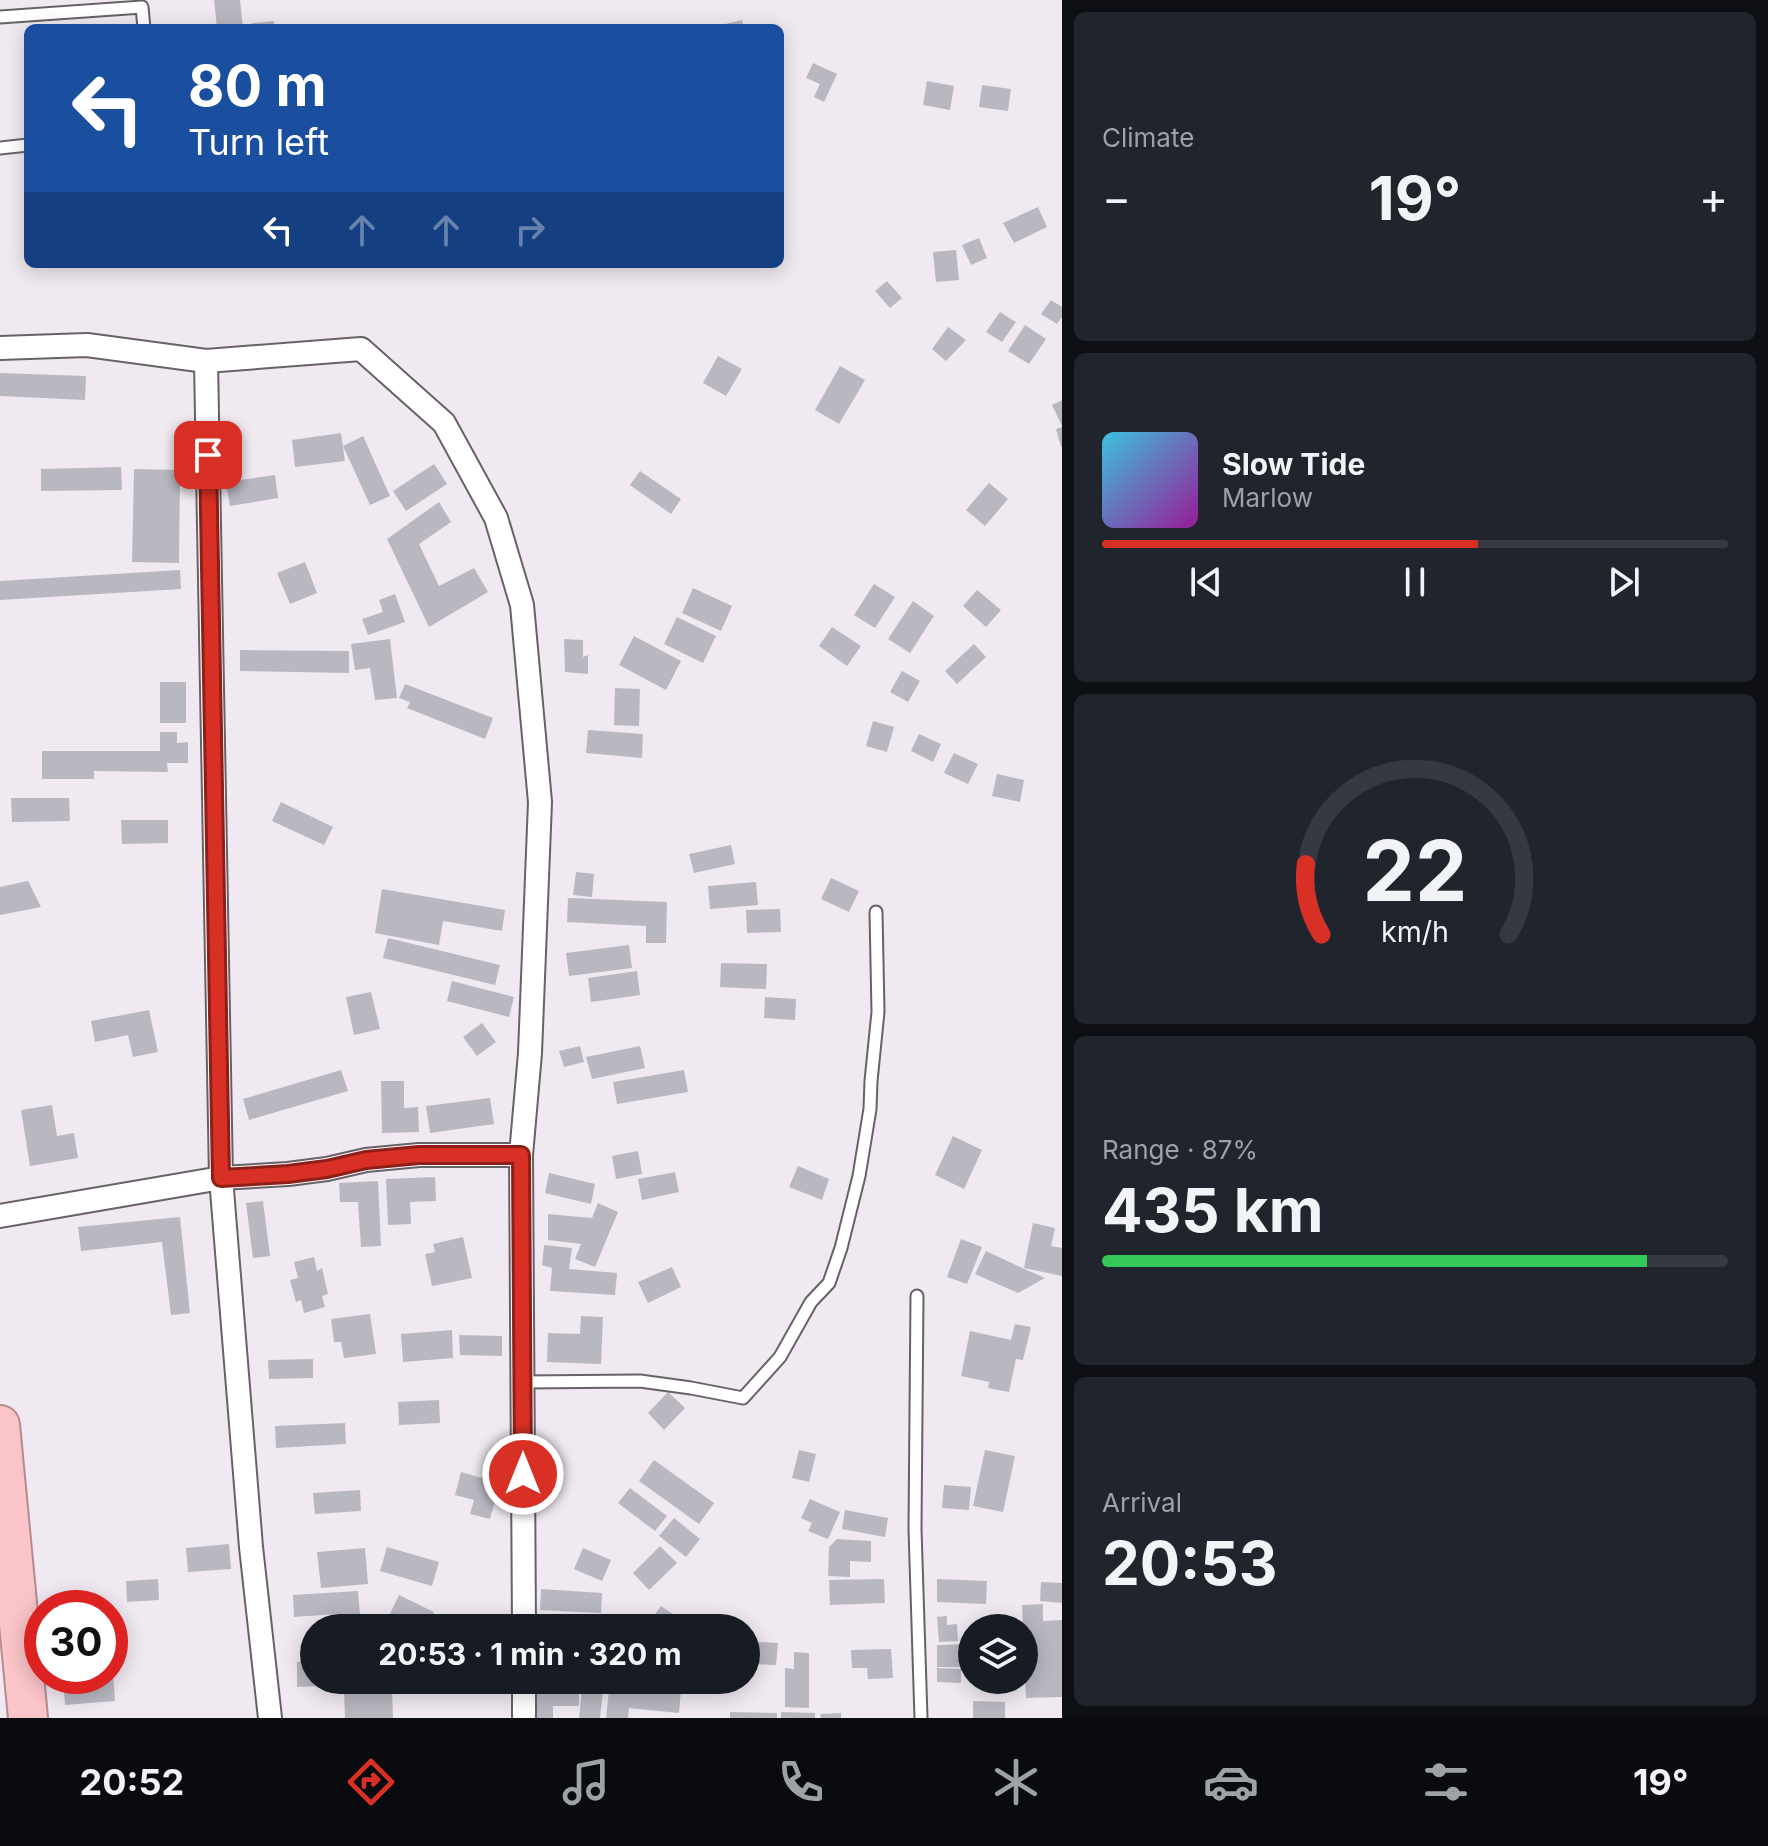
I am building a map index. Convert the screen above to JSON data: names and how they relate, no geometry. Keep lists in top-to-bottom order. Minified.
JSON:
{"page":{"tile":["Climate",["Range · 87%","435 km"],["Arrival","20:53"]],"turn":["80 m","Turn left"],"heat":["−","19°","+"],"song":["Slow Tide","Marlow"],"limit":"30","trip":"20:53 · 1 min · 320 m","tabs":["20:52","19°"],"gauge":["22","km/h"]}}
